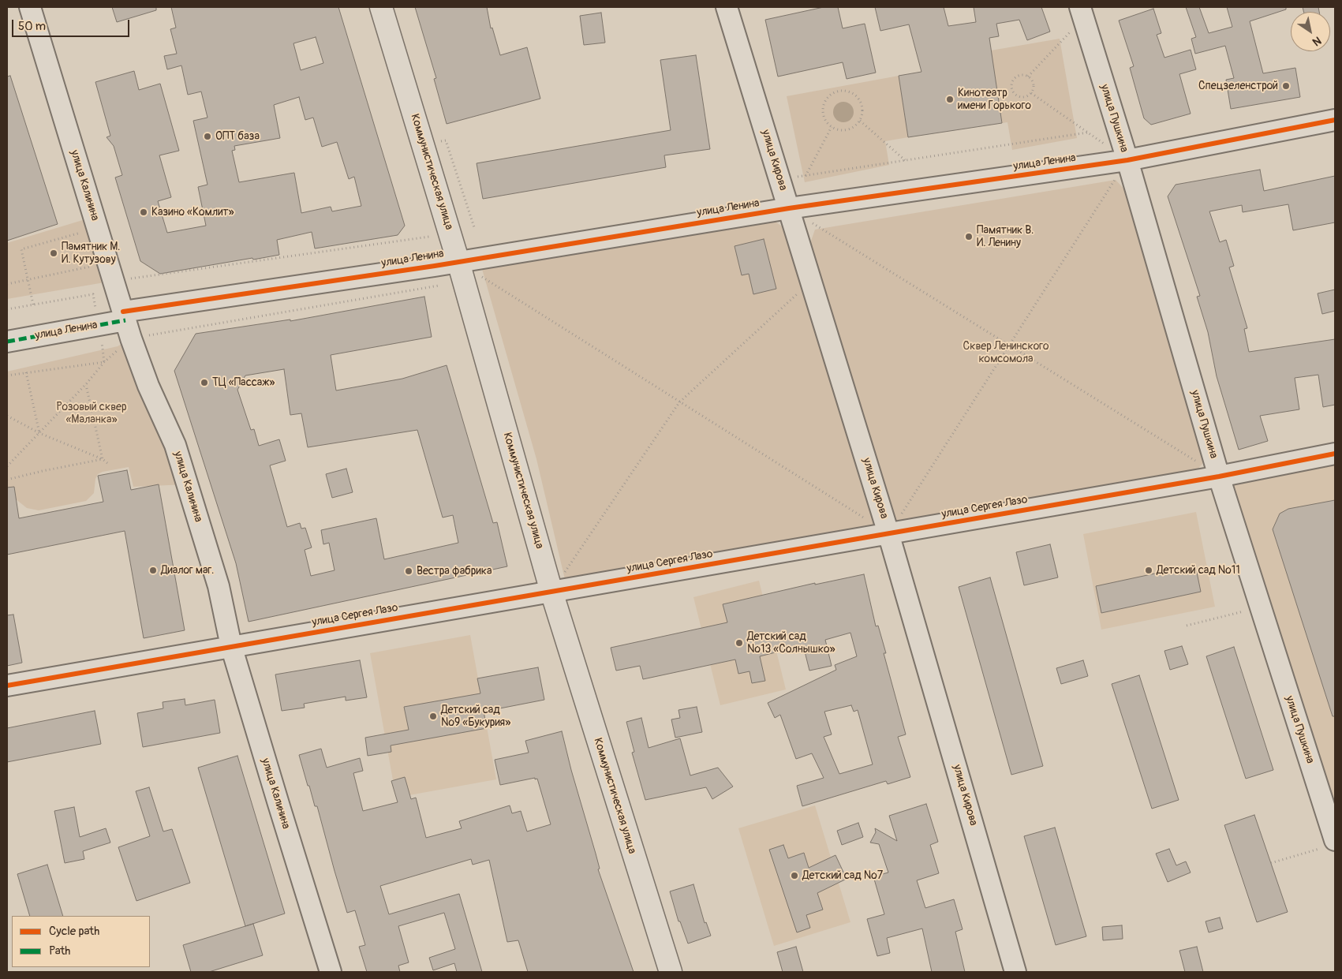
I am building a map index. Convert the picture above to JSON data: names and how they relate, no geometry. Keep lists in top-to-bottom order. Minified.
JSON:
{"streets":{"main road":["Коммунистическая улица"],"street":["улица Пушкина","улица Кирова","улица Ленина","улица Калинина","улица Сергея Лазо"]},"crossings":[["улица Пушкина","улица Ленина"],["улица Пушкина","улица Сергея Лазо"],["улица Кирова","улица Ленина"],["улица Кирова","улица Сергея Лазо"],["улица Ленина","Коммунистическая улица"],["улица Ленина","улица Калинина"],["Коммунистическая улица","улица Сергея Лазо"],["улица Калинина","улица Сергея Лазо"]],"parks":["Сквер Ленинского комсомола","Розовый сквер «Маланка»"],"places":["Спецзеленстрой","Кинотеатр имени Горького","ОПТ база","Казино «Комлит»","Памятник В. И. Ленину","Памятник М. И. Кутузову","ТЦ «Пассаж»","Диалог маг.","Детский сад №11","Вестра фабрика","Детский сад №13 «Солнышко»","Детский сад №9 «Букурия»","Детский сад №7"],"legend":["Cycle path","Path"],"scale_bar":"50 m","north":"bottom right"}
